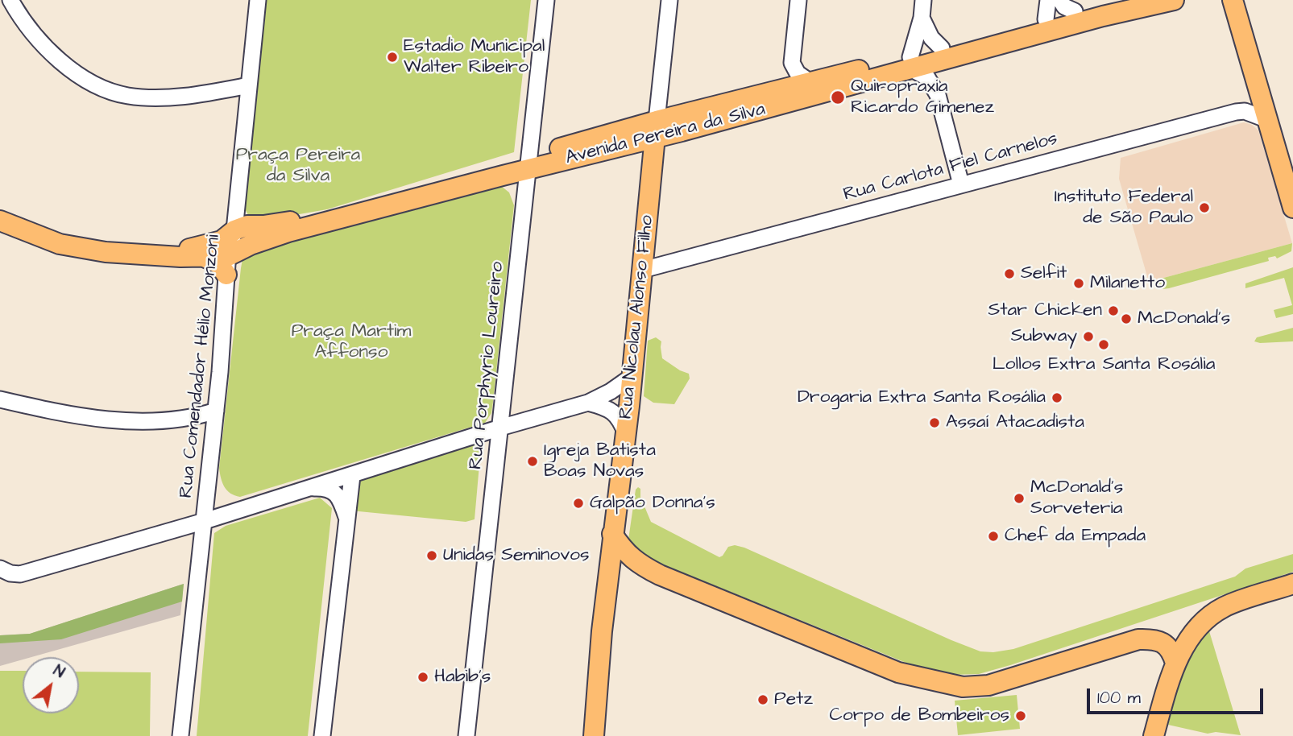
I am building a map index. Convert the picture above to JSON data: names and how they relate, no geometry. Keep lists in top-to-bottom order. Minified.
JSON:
{"streets":{"main road":["Avenida Pereira da Silva","Rua Nicolau Alonso Filho"],"street":["Rua Carlota Fiel Carnelos","Rua Porphyrio Loureiro","Rua Comendador Hélio Monzoni"]},"crossings":[["Avenida Pereira da Silva","Rua Nicolau Alonso Filho"],["Avenida Pereira da Silva","Rua Porphyrio Loureiro"],["Avenida Pereira da Silva","Rua Comendador Hélio Monzoni"],["Rua Carlota Fiel Carnelos","Rua Nicolau Alonso Filho"]],"parks":["Praça Pereira da Silva","Praça Martim Affonso"],"places":["Estadio Municipal Walter Ribeiro","Quiropraxia Ricardo Gimenez","Instituto Federal de São Paulo","Selfit","Milanetto","Star Chicken","McDonald's","Subway","Lollos Extra Santa Rosália","Drogaria Extra Santa Rosália","Assaí Atacadista","Igreja Batista Boas Novas","McDonald's Sorveteria","Galpão Donna's","Chef da Empada","Unidas Seminovos","Habib's","Petz","Corpo de Bombeiros"],"scale_bar":"100 m","north":"top right"}
